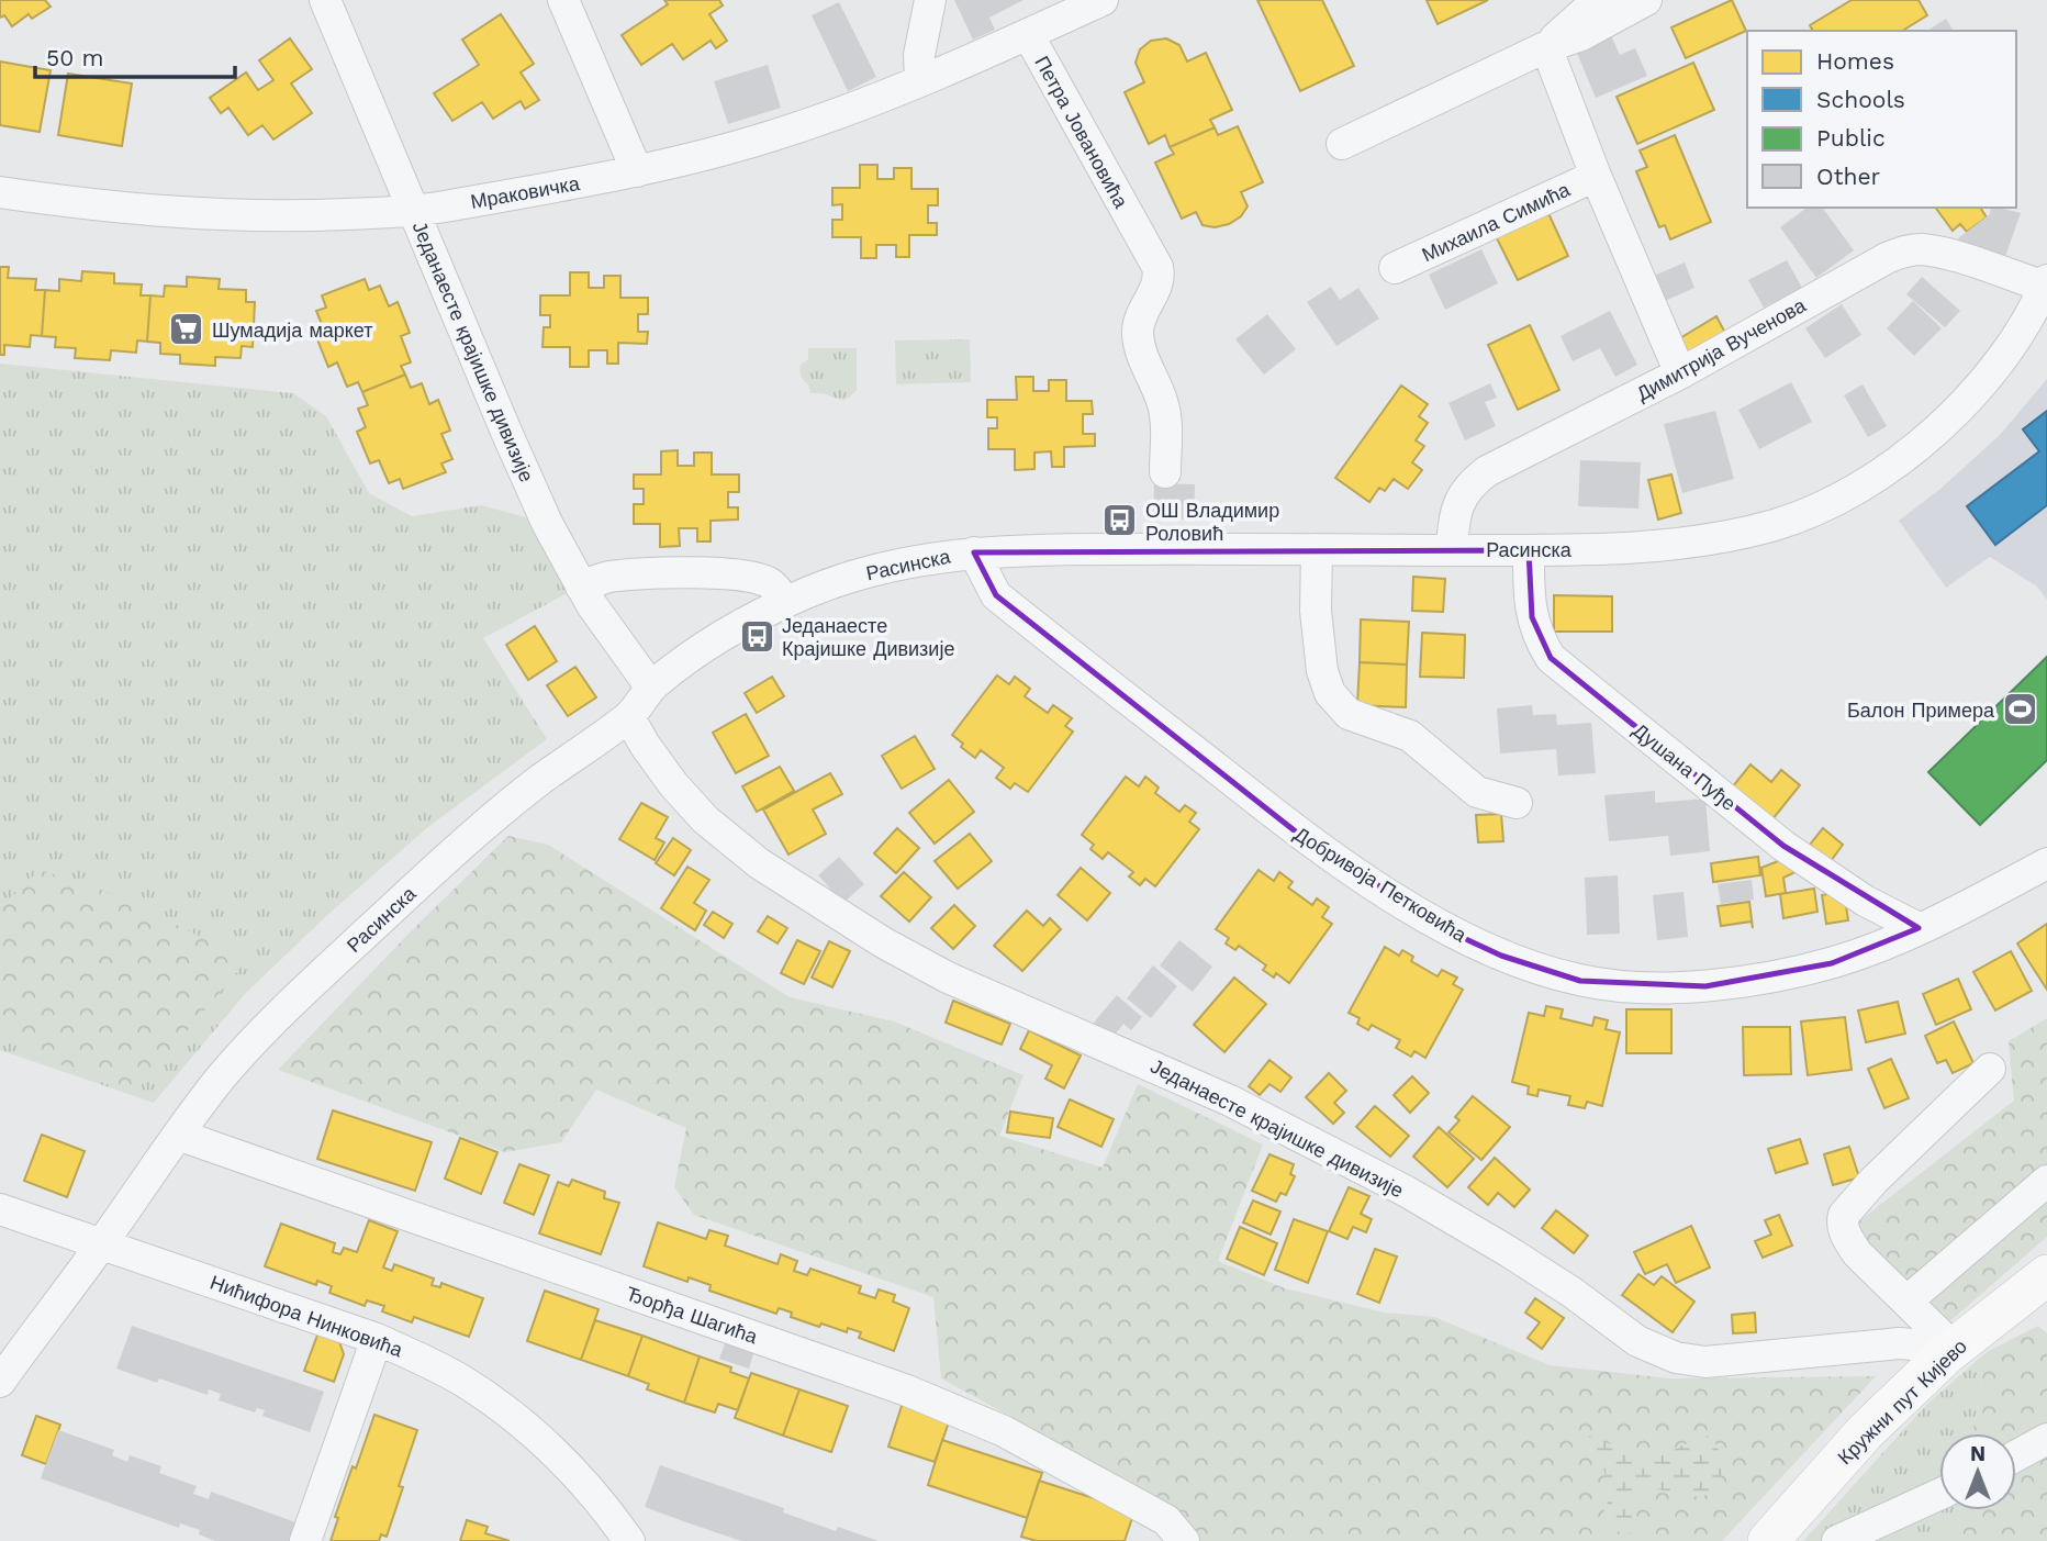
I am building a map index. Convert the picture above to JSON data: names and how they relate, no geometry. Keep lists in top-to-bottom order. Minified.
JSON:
{"streets":{"main road":["Кружни пут Кијево"],"street":["Петра Јовановића","Мраковичка","Михаила Симића","Димитрија Вученова","Једанаесте крајишке дивизије","Расинска","Душана Пуђе","Добривоја Петковића","Ђорђа Шагића","Нићифора Нинковића"]},"crossings":[["Петра Јовановића","Мраковичка"],["Мраковичка","Једанаесте крајишке дивизије"],["Димитрија Вученова","Расинска"],["Једанаесте крајишке дивизије","Расинска"],["Једанаесте крајишке дивизије","Кружни пут Кијево"],["Расинска","Душана Пуђе"],["Расинска","Добривоја Петковића"],["Расинска","Ђорђа Шагића"],["Расинска","Нићифора Нинковића"],["Душана Пуђе","Добривоја Петковића"]],"places":{"supermarket":["Шумадија маркет"],"bus stop":["ОШ Владимир Роловић","Једанаесте Крајишке Дивизије"],"sports":["Балон Примера"]},"legend":["Homes","Schools","Public","Other"],"scale_bar":"50 m","north":"top"}
